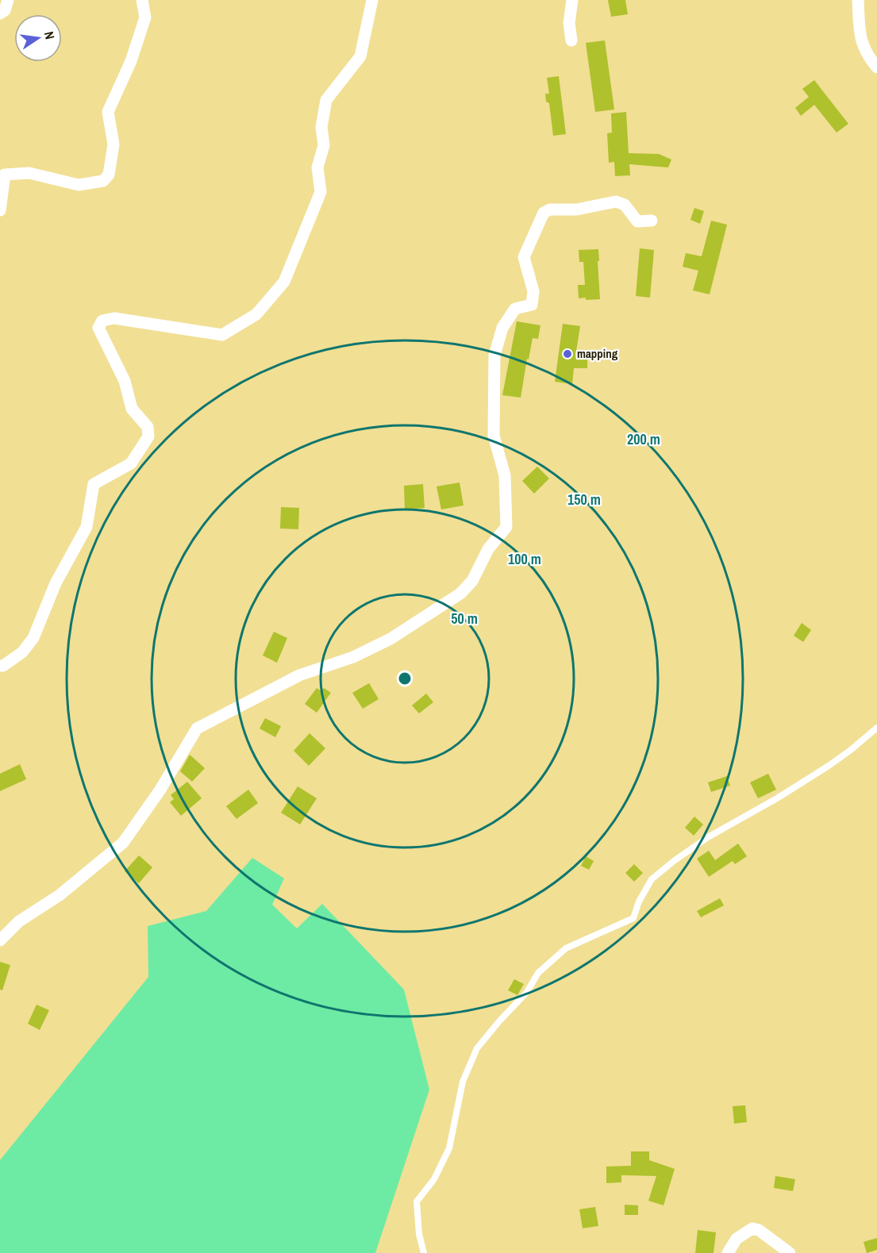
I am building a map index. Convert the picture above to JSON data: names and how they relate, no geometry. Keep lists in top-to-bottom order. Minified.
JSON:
{"places":["mapping"],"north":"right","rings":["200 m","150 m","100 m","50 m"]}
